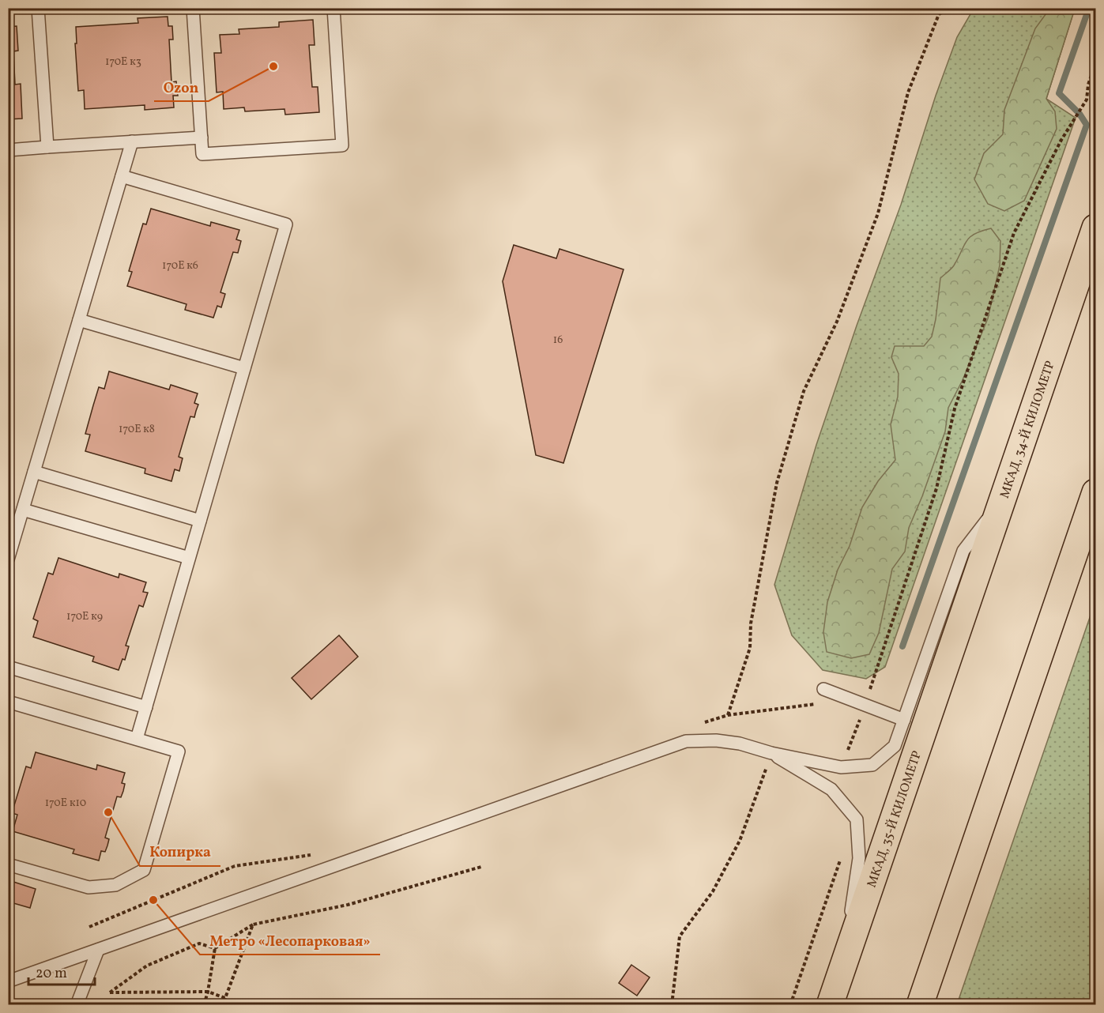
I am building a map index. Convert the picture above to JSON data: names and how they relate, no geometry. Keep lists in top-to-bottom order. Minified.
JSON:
{"streets":{"highway":["МКАД, 34-Й КИЛОМЕТР","МКАД, 35-Й КИЛОМЕТР"]},"crossings":[["МКАД, 34-Й КИЛОМЕТР","МКАД, 35-Й КИЛОМЕТР"]],"places":["Ozon","Копирка","Метро «Лесопарковая»"],"house_numbers":["170Е к3","170Е к6","16","170Е к8","170Е к9","170Е к10"],"scale_bar":"20 m"}
